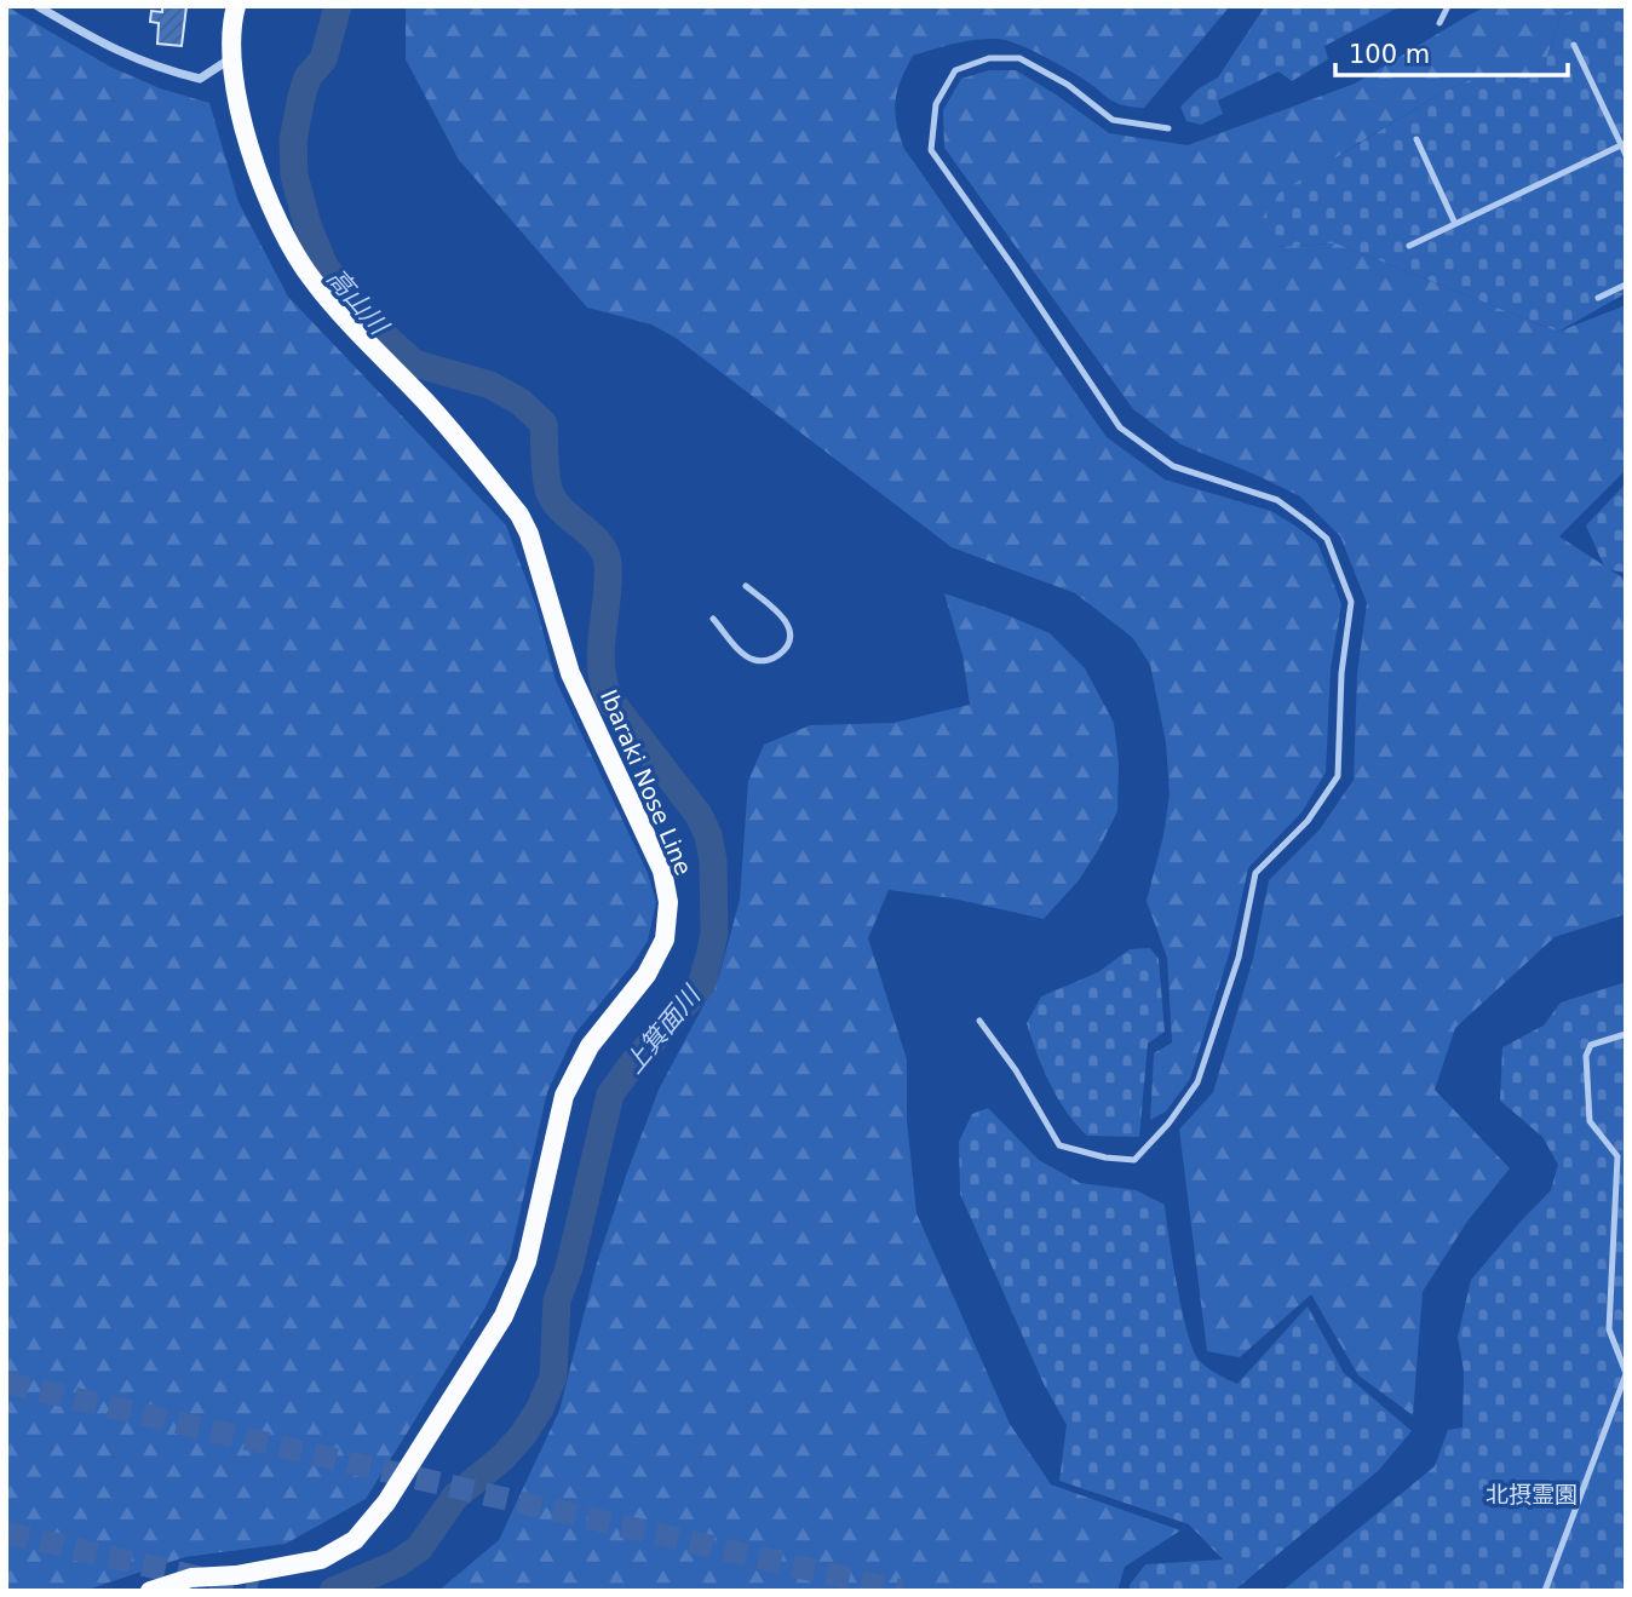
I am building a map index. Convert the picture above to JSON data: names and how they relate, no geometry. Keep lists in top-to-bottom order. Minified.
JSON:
{"streets":{"main road":["Ibaraki Nose Line"]},"water":["高山川","上箕面川"],"parks":["北摂霊園"],"scale_bar":"100 m"}
